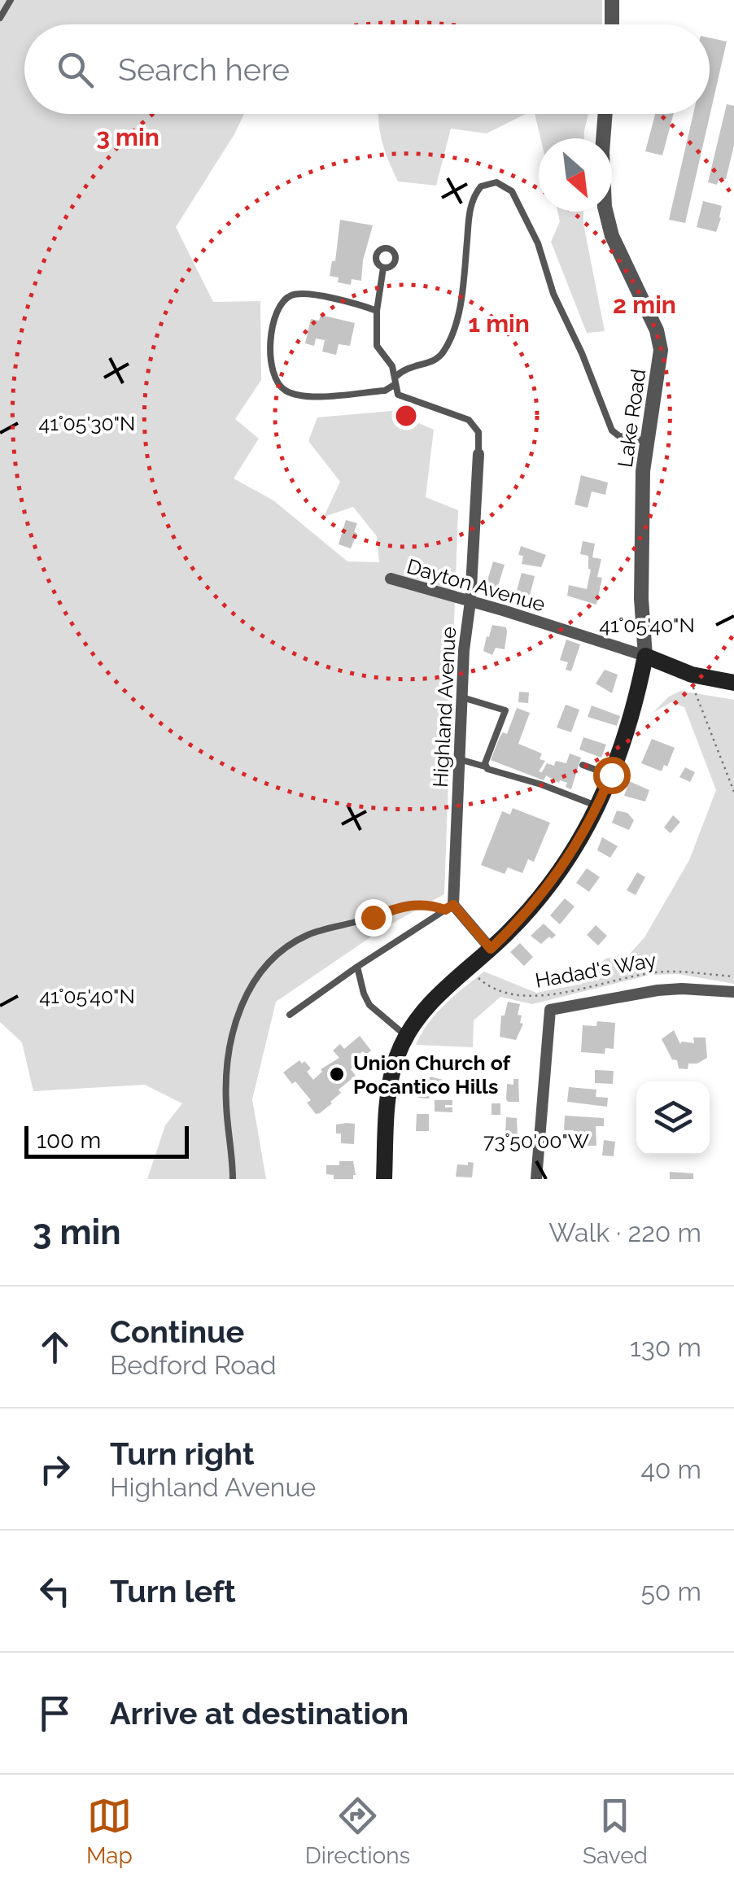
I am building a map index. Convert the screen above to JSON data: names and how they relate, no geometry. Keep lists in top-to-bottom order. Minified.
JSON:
{"streets":{"street":["Lake Road","Dayton Avenue","Highland Avenue"],"path":["Hadad's Way"]},"crossings":[["Lake Road","Dayton Avenue"],["Dayton Avenue","Highland Avenue"]],"places":["Union Church of Pocantico Hills"],"scale_bar":"100 m","north":"bottom right","page":{"search":"Search here","scale":"100 m","heading":["3 min","Walk · 220 m"],"list":[["Continue","Bedford Road","130 m"],["Turn right","Highland Avenue","40 m"],["Turn left","50 m"],"Arrive at destination"],"nav":["Map","Directions","Saved"]},"coordinates":["41°05'30\"N","41°05'40\"N","73°50'00\"W"],"rings":["3 min","2 min","1 min"]}
